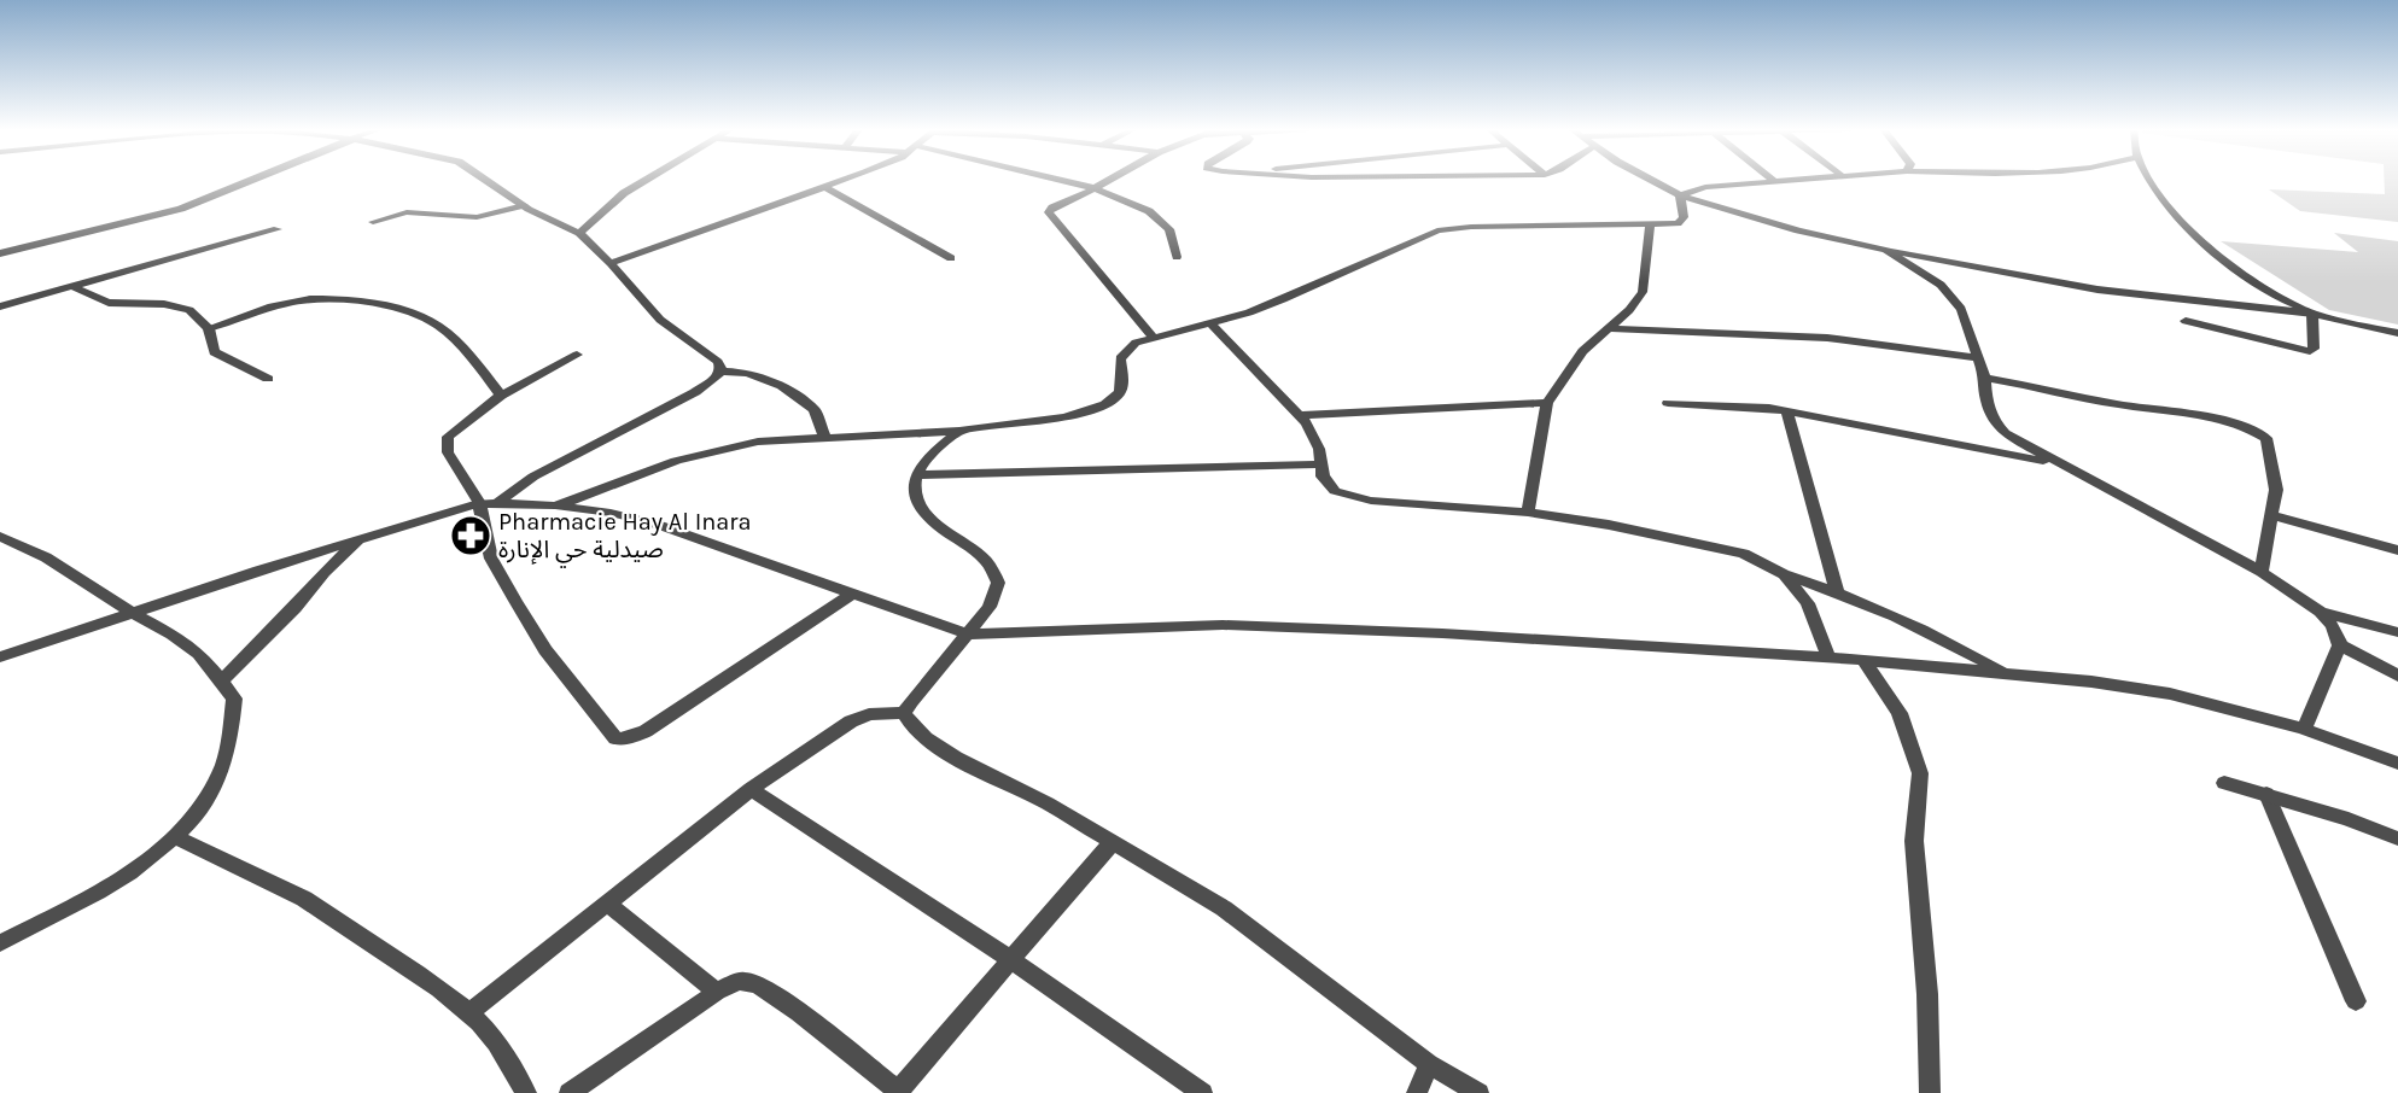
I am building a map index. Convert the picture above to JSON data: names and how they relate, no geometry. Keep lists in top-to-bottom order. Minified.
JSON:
{"places":{"pharmacy":["Pharmacie Hay Al Inara صيدلية حي الإنارة"]}}
